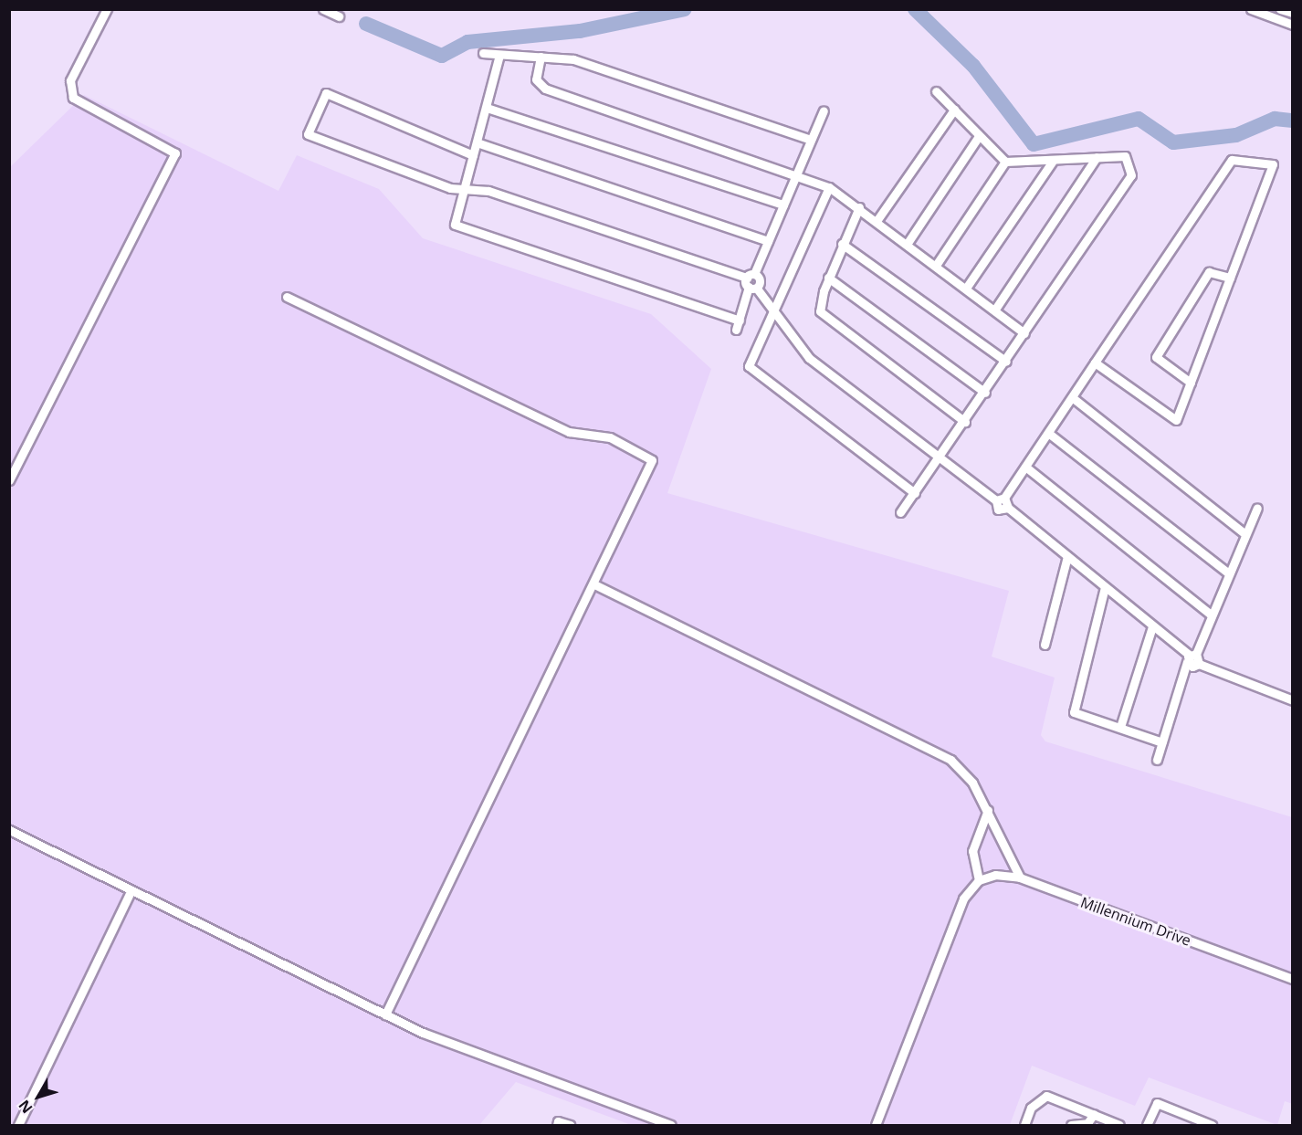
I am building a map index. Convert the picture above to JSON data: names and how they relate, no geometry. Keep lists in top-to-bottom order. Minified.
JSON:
{"streets":{"street":["Millennium Drive"]},"north":"bottom left"}
